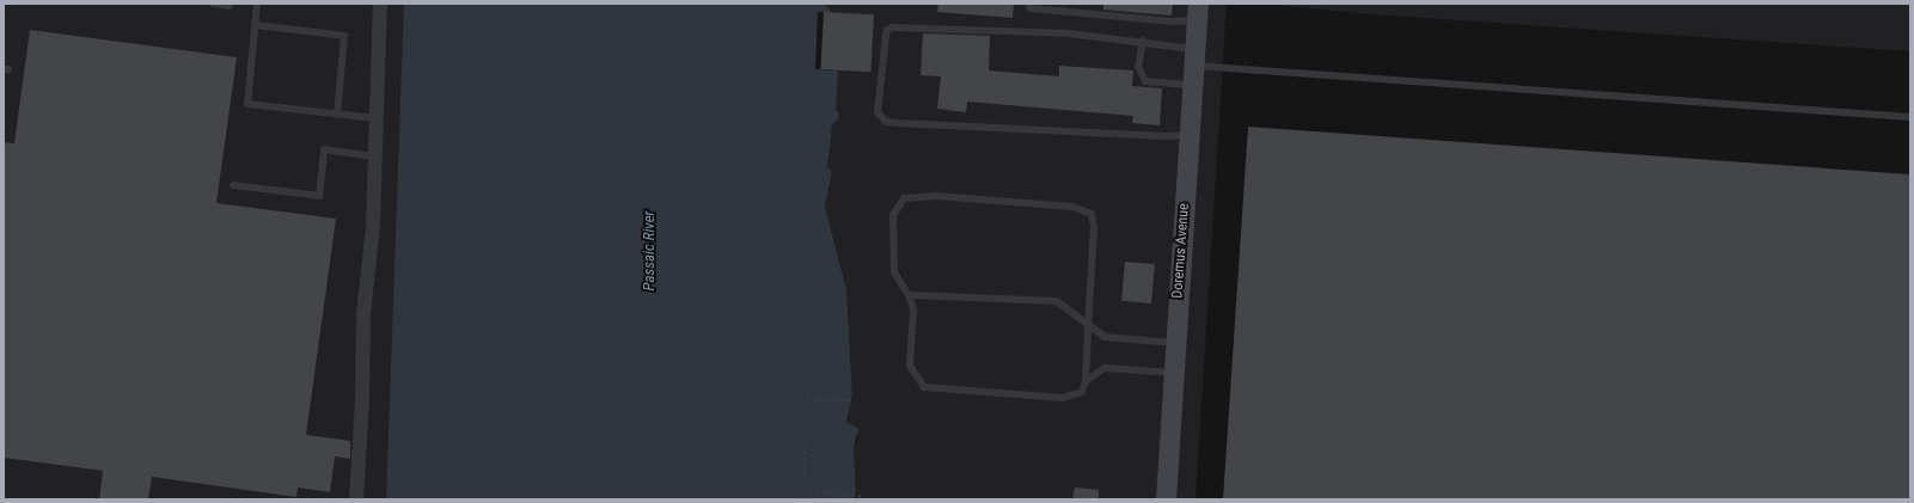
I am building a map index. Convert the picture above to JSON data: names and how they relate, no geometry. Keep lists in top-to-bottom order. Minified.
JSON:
{"streets":{"main road":["Doremus Avenue"]},"water":["Passaic River"]}
